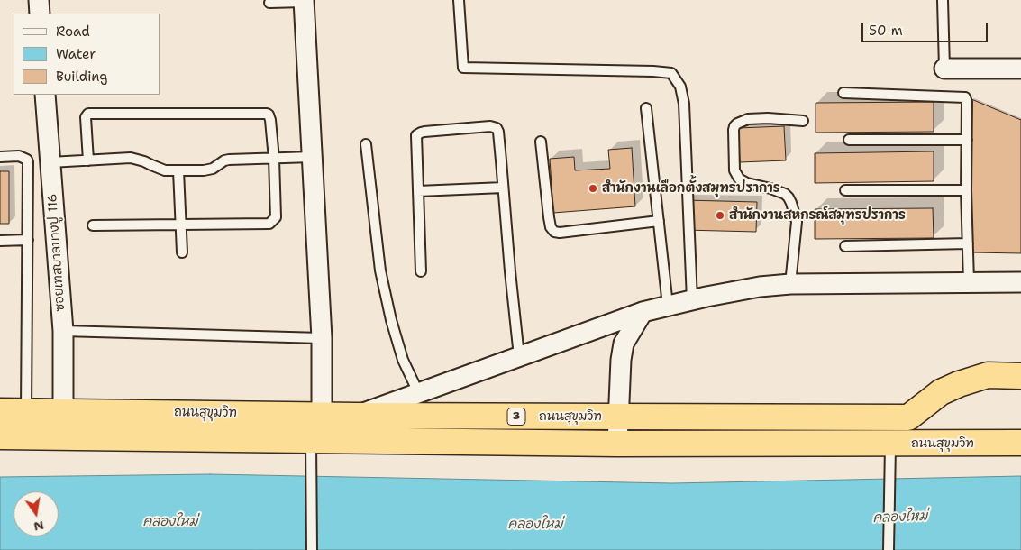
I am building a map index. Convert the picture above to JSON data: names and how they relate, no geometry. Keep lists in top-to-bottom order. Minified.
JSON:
{"streets":{"highway":["ถนนสุขุมวิท","3"],"street":["ซอยเทสบาลบางปู 116"]},"crossings":[["ซอยเทสบาลบางปู 116","ถนนสุขุมวิท"]],"water":["คลองใหม่"],"places":["สำนักงานเลือกตั้งสมุทรปราการ","สำนักงานสหกรณ์สมุทรปราการ"],"legend":["Road","Water","Building"],"scale_bar":"50 m","north":"bottom"}
